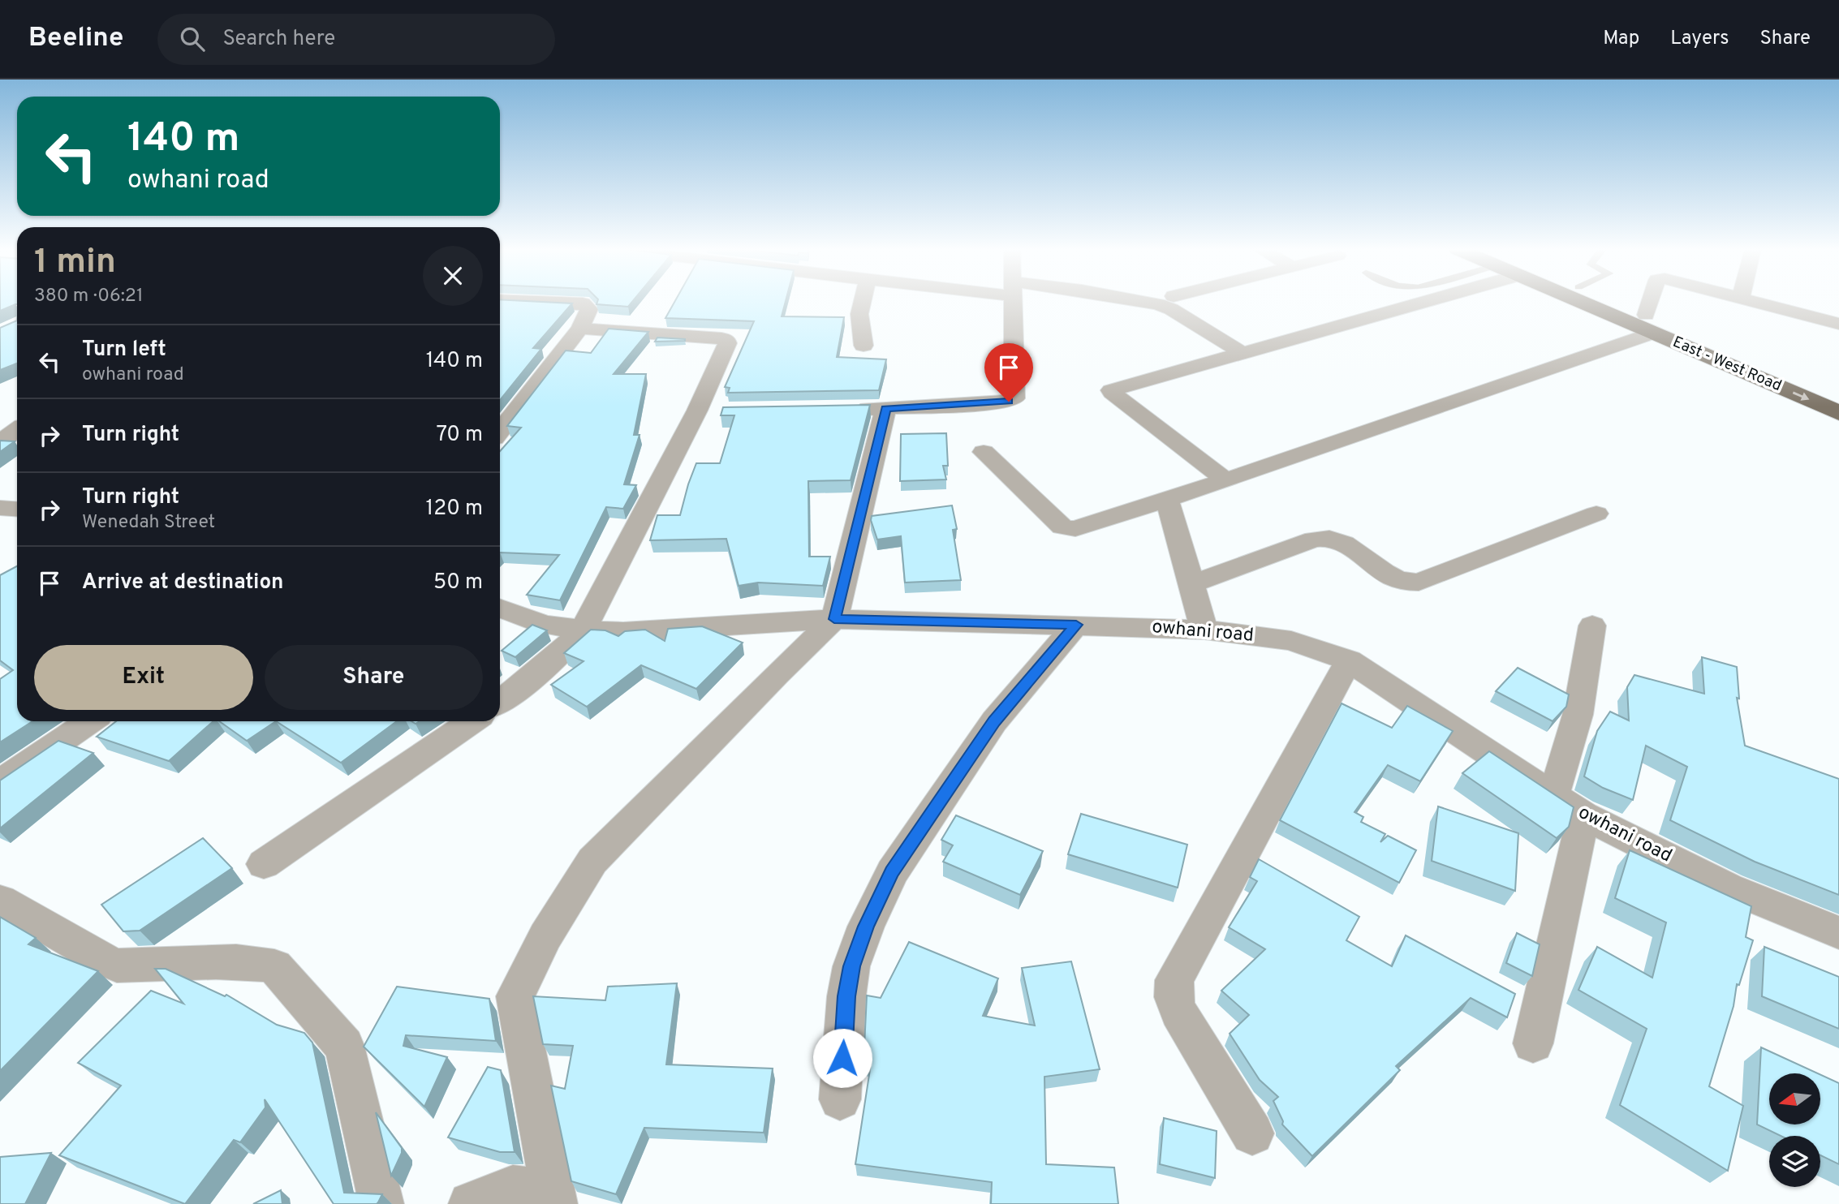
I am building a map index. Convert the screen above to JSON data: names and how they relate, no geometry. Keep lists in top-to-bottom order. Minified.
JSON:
{"streets":{"main road":["East - West Road"],"street":["owhani road"]},"north":"left","page":{"header":"Beeline","search":"Search here","nav":["Map","Layers","Share"],"turn":["140 m","owhani road"],"heading":["1 min","380 m · 06:21"],"list":[{"name":"Turn left","note":"owhani road","value":"140 m"},{"name":"Turn right","value":"70 m"},{"name":"Turn right","note":"Wenedah Street","value":"120 m"},{"name":"Arrive at destination","value":"50 m"}],"buttons":["Exit","Share"]}}
